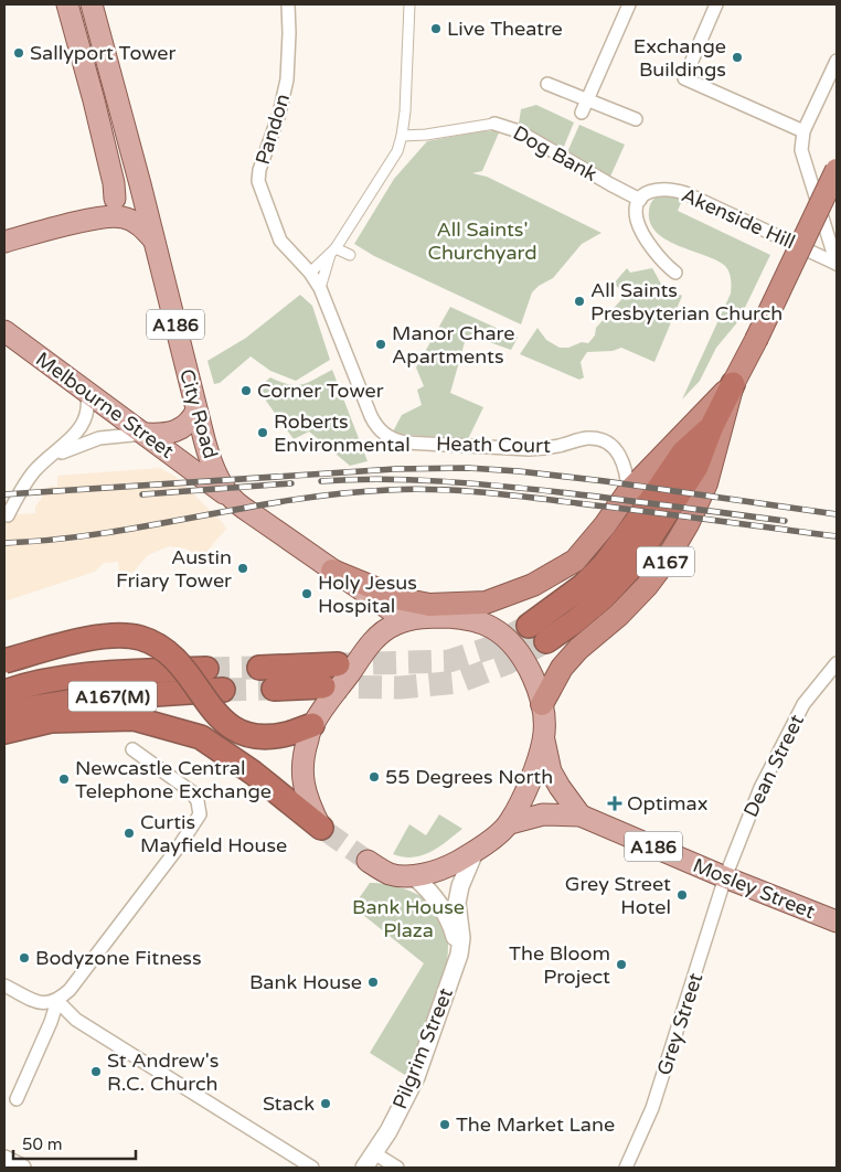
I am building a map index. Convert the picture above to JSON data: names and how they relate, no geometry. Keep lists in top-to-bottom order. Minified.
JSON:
{"streets":{"highway":["A167","A167(M)"],"main road":["A186","Melbourne Street","City Road","Mosley Street"],"street":["Pandon","Dog Bank","Akenside Hill","Heath Court","Dean Street","Grey Street","Pilgrim Street"]},"crossings":[["Pandon","Heath Court"],["Dog Bank","Akenside Hill"],["A186","City Road"],["Melbourne Street","City Road"],["City Road","A167"],["Heath Court","A167"],["Dean Street","Mosley Street"],["Dean Street","Grey Street"],["Mosley Street","Grey Street"]],"parks":["All Saints' Churchyard","Bank House Plaza"],"places":{"other":["Live Theatre","Sallyport Tower","Exchange Buildings","All Saints Presbyterian Church","Manor Chare Apartments","Corner Tower","Roberts Environmental","Austin Friary Tower","Holy Jesus Hospital","55 Degrees North","Newcastle Central Telephone Exchange","Curtis Mayfield House","Grey Street Hotel","Bodyzone Fitness","The Bloom Project","Bank House","St Andrew's R.C. Church","Stack","The Market Lane"],"health":["Optimax"]},"scale_bar":"50 m"}
